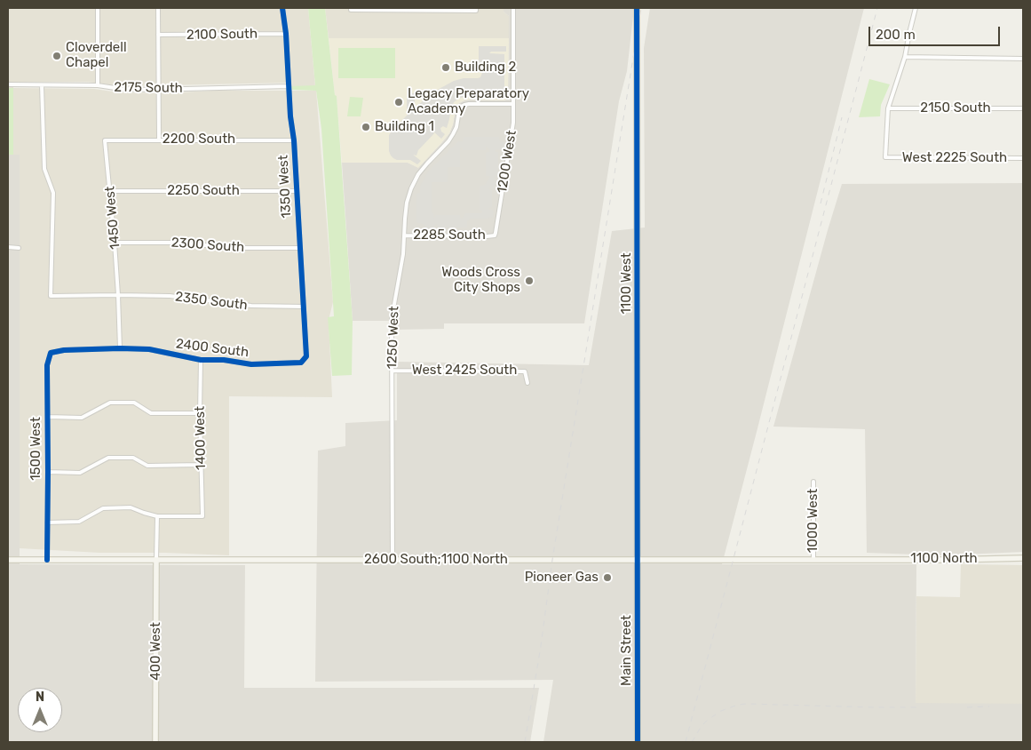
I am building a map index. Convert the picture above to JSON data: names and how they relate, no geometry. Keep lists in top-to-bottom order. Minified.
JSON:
{"streets":{"main road":["1100 West","1100 North","2600 South;1100 North","Main Street","400 West"],"street":["2100 South","2175 South","2150 South","2200 South","West 2225 South","1200 West","1350 West","2250 South","1450 West","2285 South","2300 South","2350 South","1250 West","2400 South","West 2425 South","1400 West","1500 West","1000 West"]},"crossings":[["2100 South","1350 West"],["2175 South","1350 West"],["2175 South","2350 South"],["2150 South","West 2225 South"],["2200 South","1350 West"],["2200 South","1450 West"],["1200 West","2285 South"],["1200 West","1250 West"],["1350 West","2250 South"],["1350 West","2300 South"],["1350 West","2350 South"],["1350 West","2400 South"],["2250 South","1450 West"],["1450 West","2300 South"],["1450 West","2350 South"],["2285 South","1250 West"],["1100 West","2600 South;1100 North"],["1100 West","Main Street"],["1250 West","West 2425 South"],["1250 West","2600 South;1100 North"],["2400 South","1400 West"],["2400 South","1500 West"],["1500 West","2600 South;1100 North"],["1000 West","2600 South;1100 North"],["1100 North","2600 South;1100 North"],["2600 South;1100 North","Main Street"],["2600 South;1100 North","400 West"]],"places":["Cloverdell Chapel","Building 2","Legacy Preparatory Academy","Building 1","Woods Cross City Shops","Pioneer Gas"],"scale_bar":"200 m","north":"top"}
